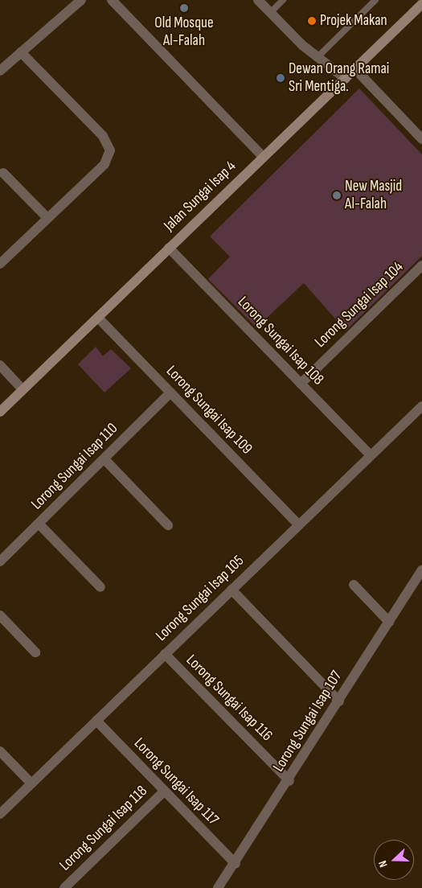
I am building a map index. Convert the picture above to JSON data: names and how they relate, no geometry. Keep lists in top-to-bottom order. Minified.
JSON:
{"streets":{"street":["Jalan Sungai Isap 4","Lorong Sungai Isap 104","Lorong Sungai Isap 108","Lorong Sungai Isap 109","Lorong Sungai Isap 110","Lorong Sungai Isap 105","Lorong Sungai Isap 116","Lorong Sungai Isap 107","Lorong Sungai Isap 117","Lorong Sungai Isap 118"]},"crossings":[["Jalan Sungai Isap 4","Lorong Sungai Isap 108"],["Jalan Sungai Isap 4","Lorong Sungai Isap 109"],["Lorong Sungai Isap 104","Lorong Sungai Isap 108"],["Lorong Sungai Isap 108","Lorong Sungai Isap 105"],["Lorong Sungai Isap 109","Lorong Sungai Isap 110"],["Lorong Sungai Isap 109","Lorong Sungai Isap 105"],["Lorong Sungai Isap 105","Lorong Sungai Isap 116"],["Lorong Sungai Isap 105","Lorong Sungai Isap 117"],["Lorong Sungai Isap 116","Lorong Sungai Isap 107"],["Lorong Sungai Isap 107","Lorong Sungai Isap 117"],["Lorong Sungai Isap 117","Lorong Sungai Isap 118"]],"places":["Old Mosque Al-Falah","Projek Makan","Dewan Orang Ramai Sri Mentiga.","New Masjid Al-Falah"],"north":"left"}
